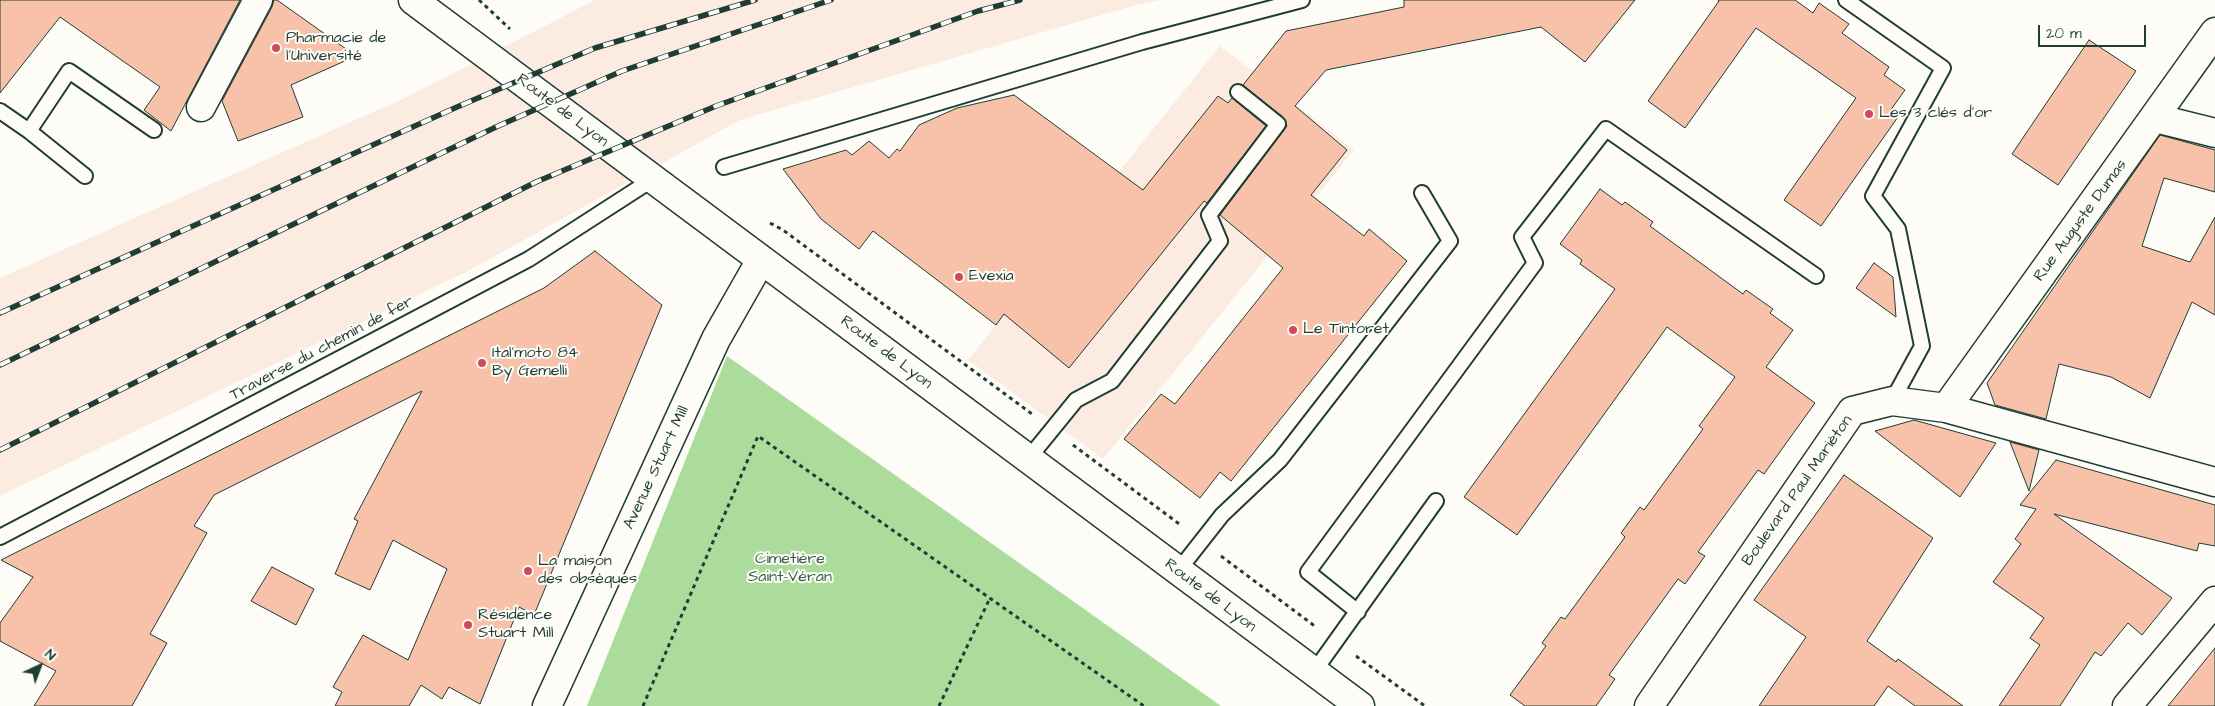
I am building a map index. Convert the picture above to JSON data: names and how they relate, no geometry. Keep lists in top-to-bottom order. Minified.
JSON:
{"streets":{"street":["Route de Lyon","Rue Auguste Dumas","Avenue Stuart Mill","Boulevard Paul Marièton"],"lane":["Traverse du chemin de fer"]},"crossings":[["Route de Lyon","Traverse du chemin de fer"],["Route de Lyon","Avenue Stuart Mill"],["Rue Auguste Dumas","Boulevard Paul Marièton"]],"parks":["Cimetière Saint-Véran"],"places":["Pharmacie de l'Université","Les 3 clés d'or","Evexia","Le Tintoret","Ital'moto 84 By Gemelli","La maison des obsèques","Résidence Stuart Mill"],"scale_bar":"20 m","north":"top right"}
